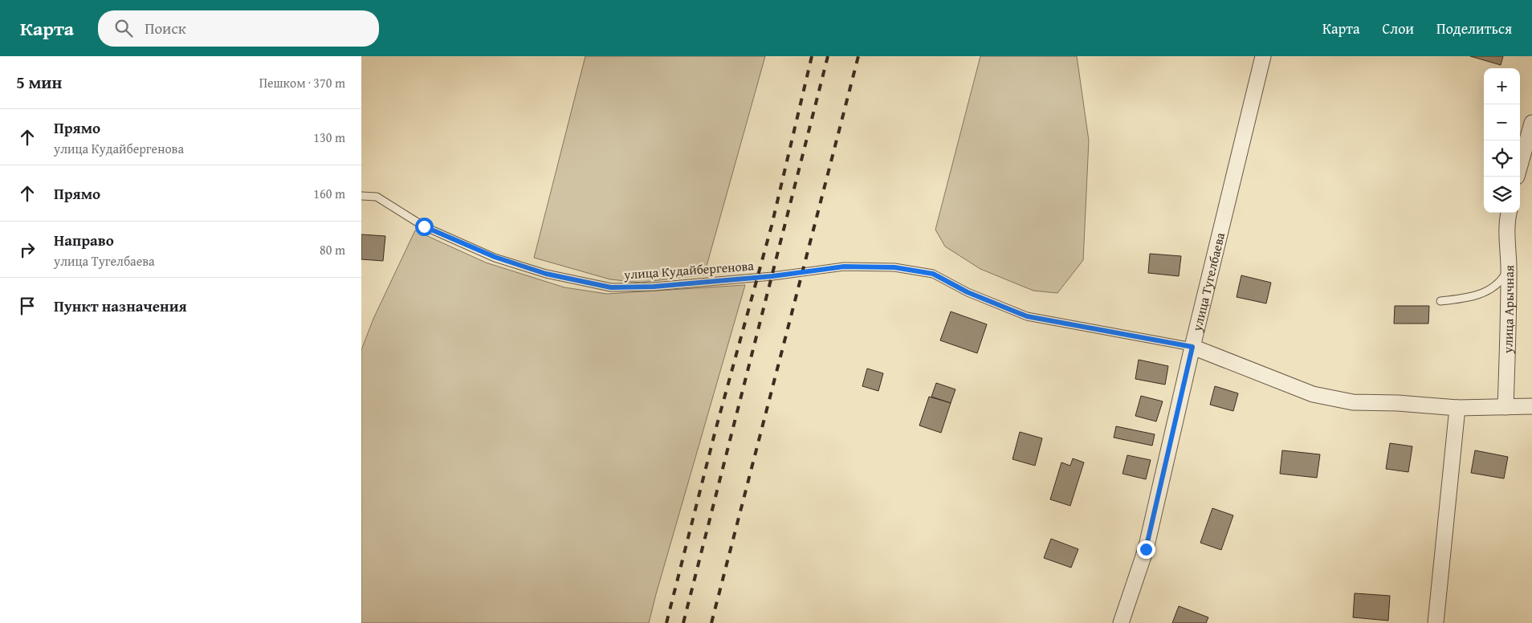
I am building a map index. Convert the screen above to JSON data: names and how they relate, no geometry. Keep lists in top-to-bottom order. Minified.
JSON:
{"streets":{"street":["улица Тугелбаева","улица Арычная"],"lane":["улица Кудайбергенова"]},"crossings":[["улица Кудайбергенова","улица Тугелбаева"]],"page":{"header":"Карта","search":"Поиск","nav":["Карта","Слои","Поделиться"],"heading":["5 мин","Пешком · 370 m"],"map_buttons":["+","−"],"list":[["Прямо","улица Кудайбергенова","130 m"],["Прямо","160 m"],["Направо","улица Тугелбаева","80 m"],"Пункт назначения"]}}
